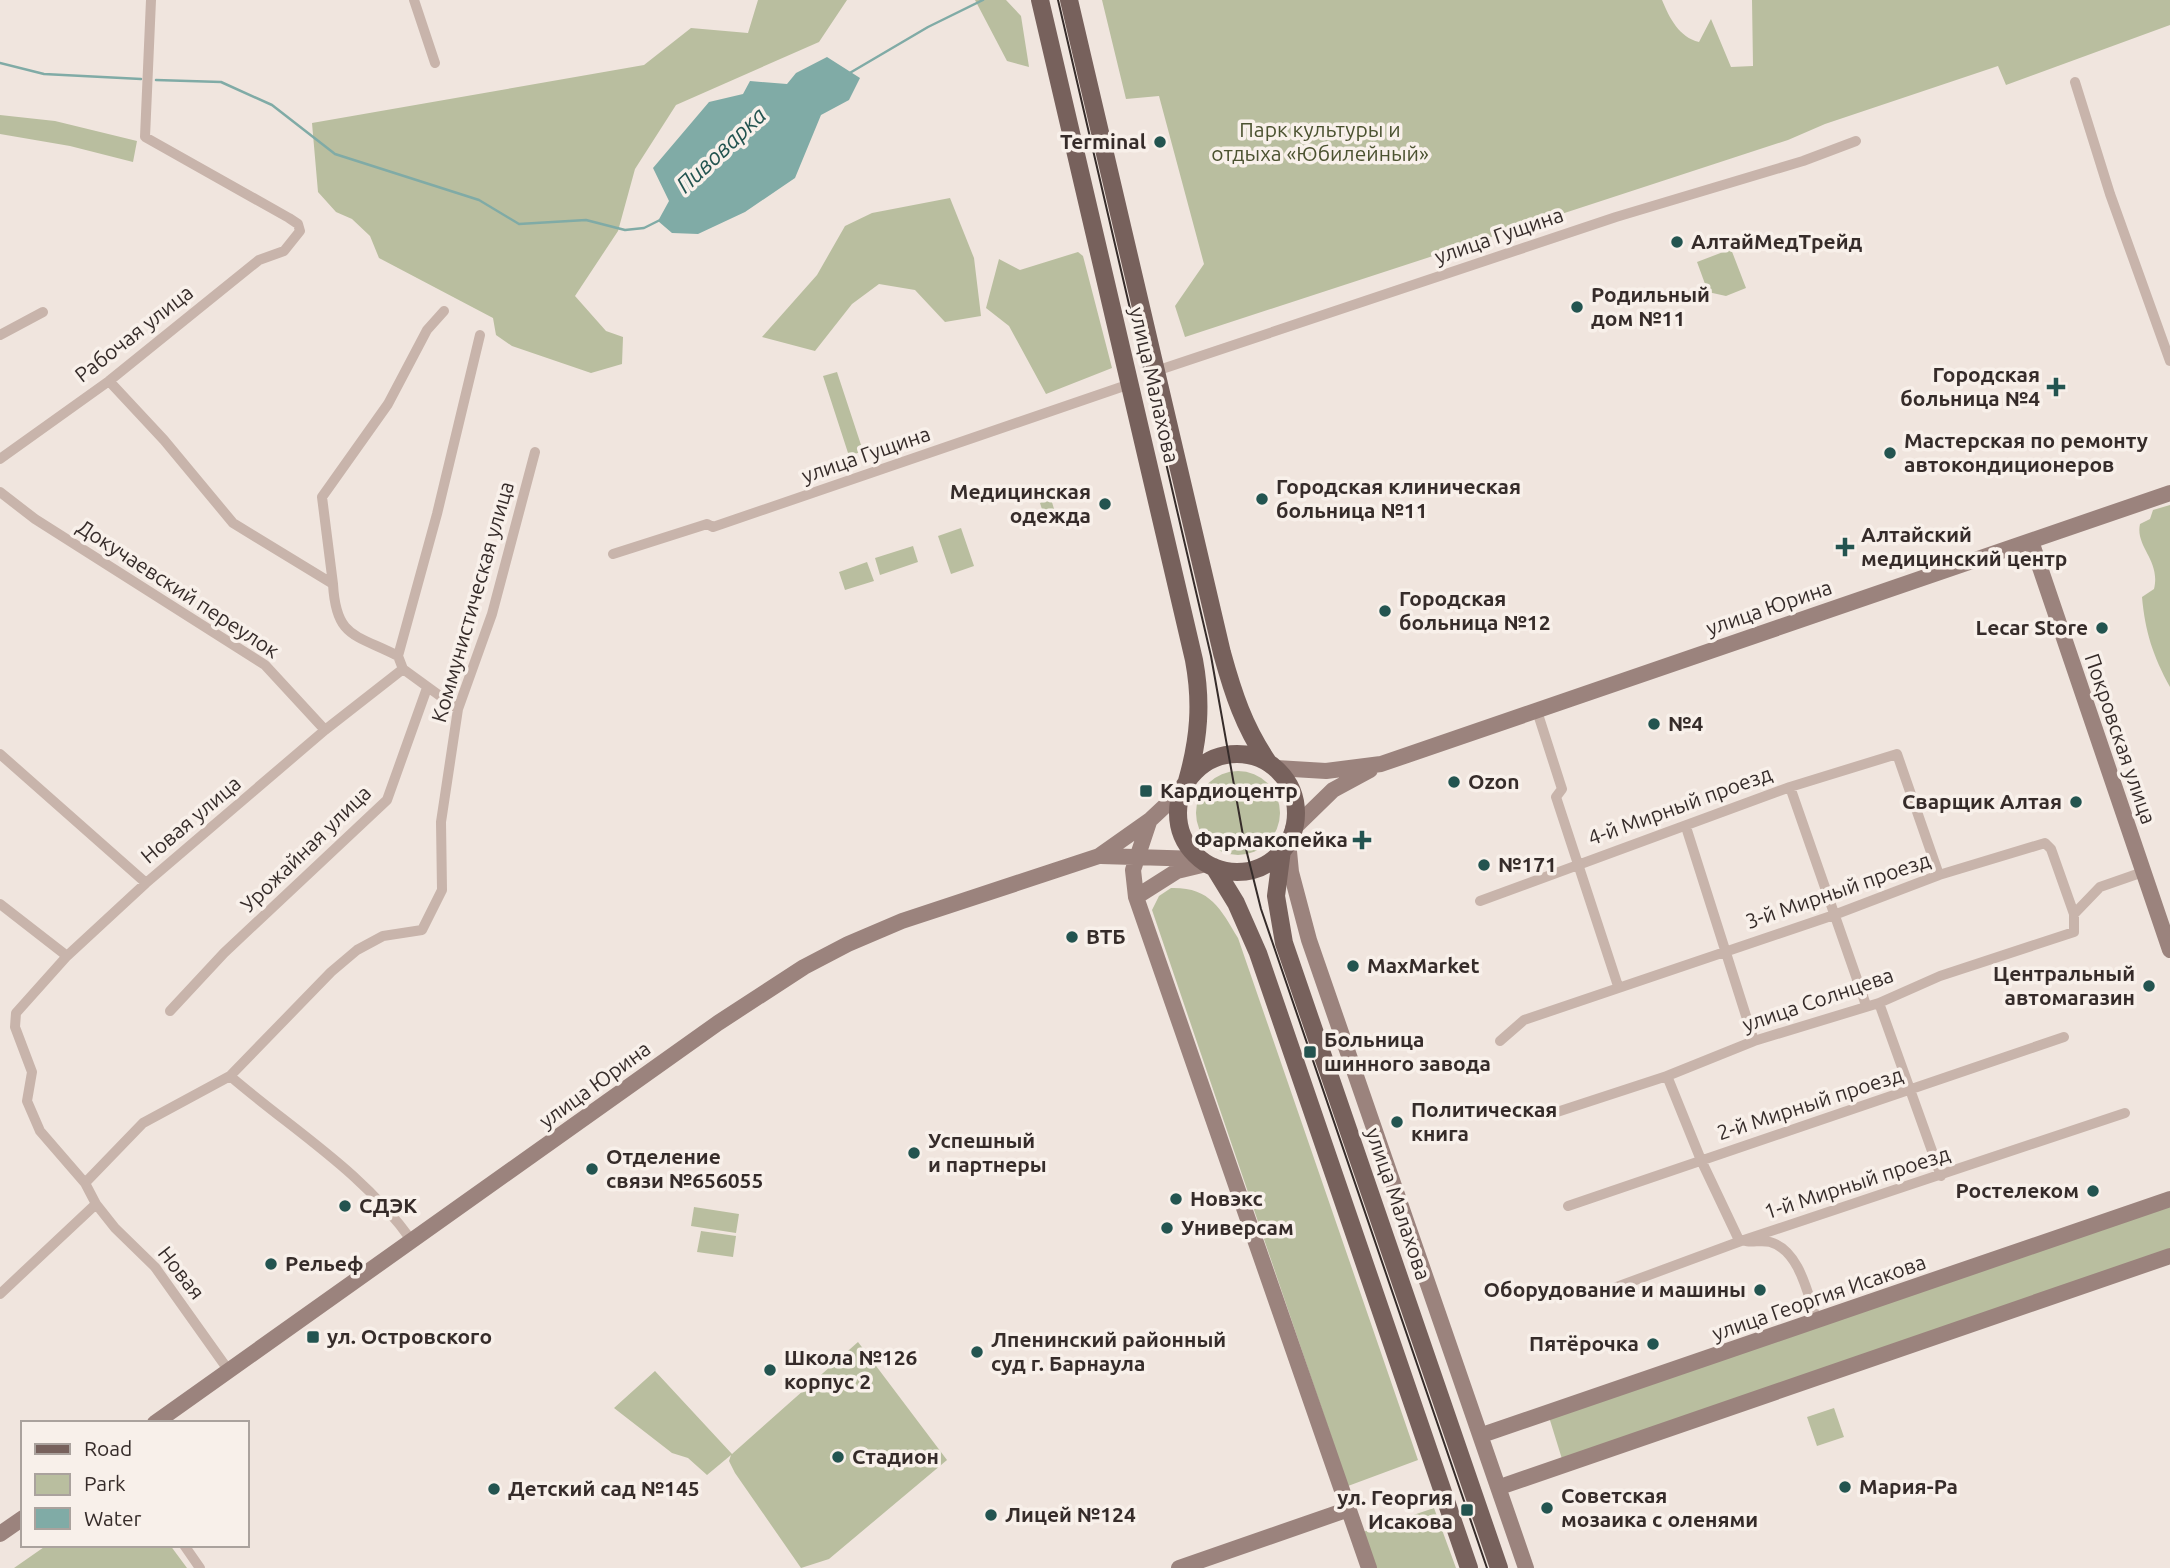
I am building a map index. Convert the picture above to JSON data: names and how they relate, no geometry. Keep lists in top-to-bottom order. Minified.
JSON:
{"streets":{"main road":["улица Малахова"],"street":["улица Гущина","Рабочая улица","Докучаевский переулок","Коммунистическая улица","улица Юрина","Покровская улица","4-й Мирный проезд","Новая улица","Урожайная улица","3-й Мирный проезд","улица Солнцева","2-й Мирный проезд","1-й Мирный проезд","Новая","улица Георгия Исакова"]},"crossings":[["улица Гущина","улица Малахова"],["улица Малахова","улица Юрина"],["Докучаевский переулок","Новая улица"],["Коммунистическая улица","Новая улица"],["улица Юрина","Покровская улица"],["улица Юрина","Новая"],["4-й Мирный проезд","3-й Мирный проезд"],["3-й Мирный проезд","улица Солнцева"]],"water":["Пивоварка"],"parks":["Парк культуры и отдыха «Юбилейный»"],"places":{"other":["Terminal","АлтайМедТрейд","Родильный дом №11","Мастерская по ремонту автокондиционеров","Городская клиническая больница №11","Медицинская одежда","Городская больница №12","Lecar Store","№4","Ozon","Сварщик Алтая","№171","ВТБ","MaxMarket","Центральный автомагазин","Политическая книга","Успешный и партнеры","Отделение связи №656055","Ростелеком","Новэкс","СДЭК","Универсам","Рельеф","Оборудование и машины","Пятёрочка","Лпенинский районный суд г. Барнаула","Школа №126 корпус 2","Стадион","Мария-Ра","Детский сад №145","Советская мозаика с оленями","Лицей №124"],"health":["Городская больница №4","Алтайский медицинский центр","Фармакопейка"],"transit":["Кардиоцентр","Больница шинного завода","ул. Островского","ул. Георгия Исакова"]},"legend":["Road","Park","Water"]}
